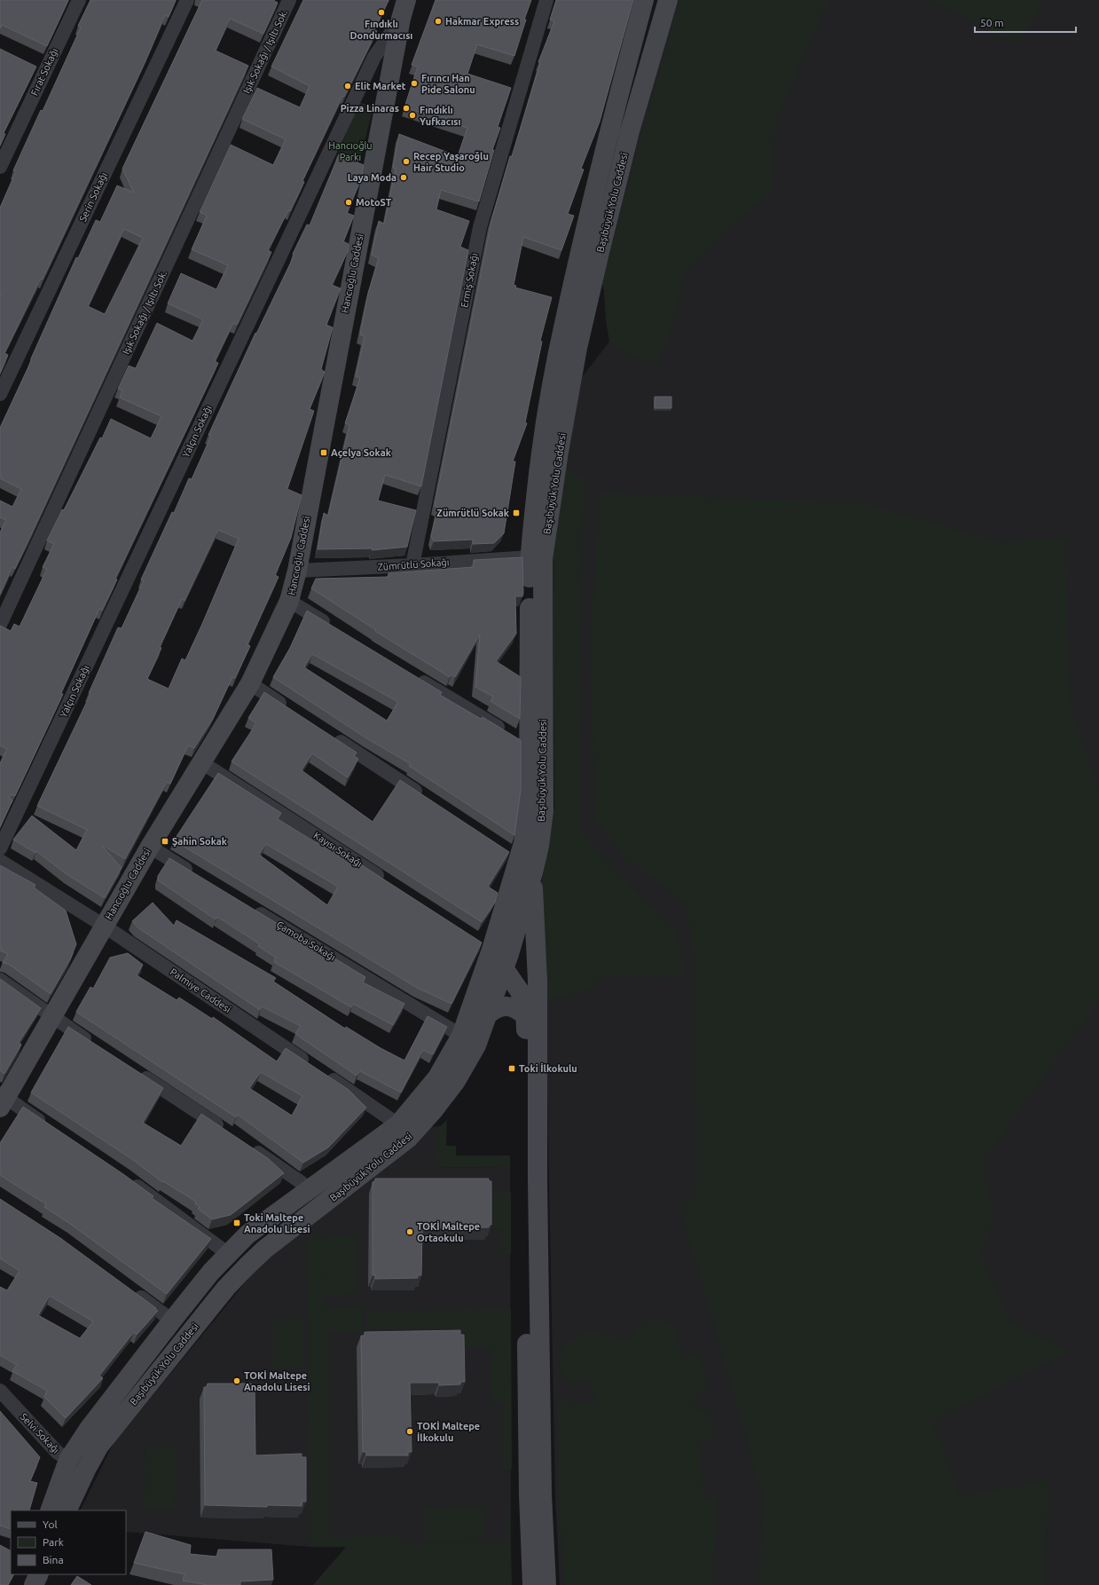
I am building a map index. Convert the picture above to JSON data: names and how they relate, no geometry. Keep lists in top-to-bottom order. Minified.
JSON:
{"streets":{"main road":["Başıbüyük Yolu Caddesi","Hancıoğlu Caddesi"],"street":["Işık Sokağı / Işıltı Sok.","Fırat Sokağı","Serin Sokağı","Ermiş Sokağı","Yalçın Sokağı","Zümrütlü Sokağı","Kayısı Sokağı","Çamoba Sokağı","Palmiye Caddesi","Selvi Sokağı"]},"crossings":[["Başıbüyük Yolu Caddesi","Zümrütlü Sokağı"],["Başıbüyük Yolu Caddesi","Çamoba Sokağı"],["Başıbüyük Yolu Caddesi","Selvi Sokağı"],["Hancıoğlu Caddesi","Yalçın Sokağı"],["Hancıoğlu Caddesi","Zümrütlü Sokağı"],["Hancıoğlu Caddesi","Kayısı Sokağı"],["Hancıoğlu Caddesi","Palmiye Caddesi"],["Ermiş Sokağı","Zümrütlü Sokağı"]],"parks":["Hancıoğlu Parkı"],"places":{"other":["Fındıklı Dondurmacısı","Hakmar Express","Fırıncı Han Pide Salonu","Elit Market","Pizza Linaras","Fındıklı Yufkacısı","Recep Yaşaroğlu Hair Studio","Laya Moda","MotoST","TOKİ Maltepe Ortaokulu","TOKİ Maltepe Anadolu Lisesi","TOKİ Maltepe İlkokulu"],"transit":["Açelya Sokak","Zümrütlü Sokak","Şahin Sokak","Toki İlkokulu","Toki Maltepe Anadolu Lisesi"]},"legend":["Yol","Park","Bina"],"scale_bar":"50 m"}
